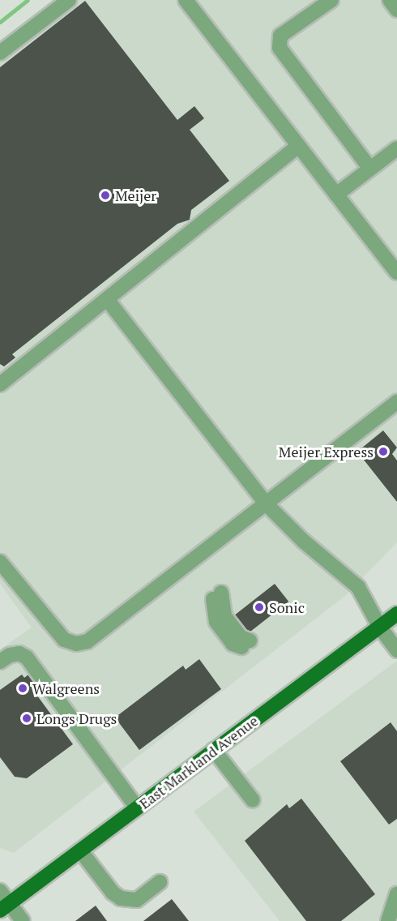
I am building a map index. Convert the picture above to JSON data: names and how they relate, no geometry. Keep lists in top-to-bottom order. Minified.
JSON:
{"streets":{"main road":["East Markland Avenue"]},"places":["Meijer","Meijer Express","Sonic","Walgreens","Longs Drugs"]}
